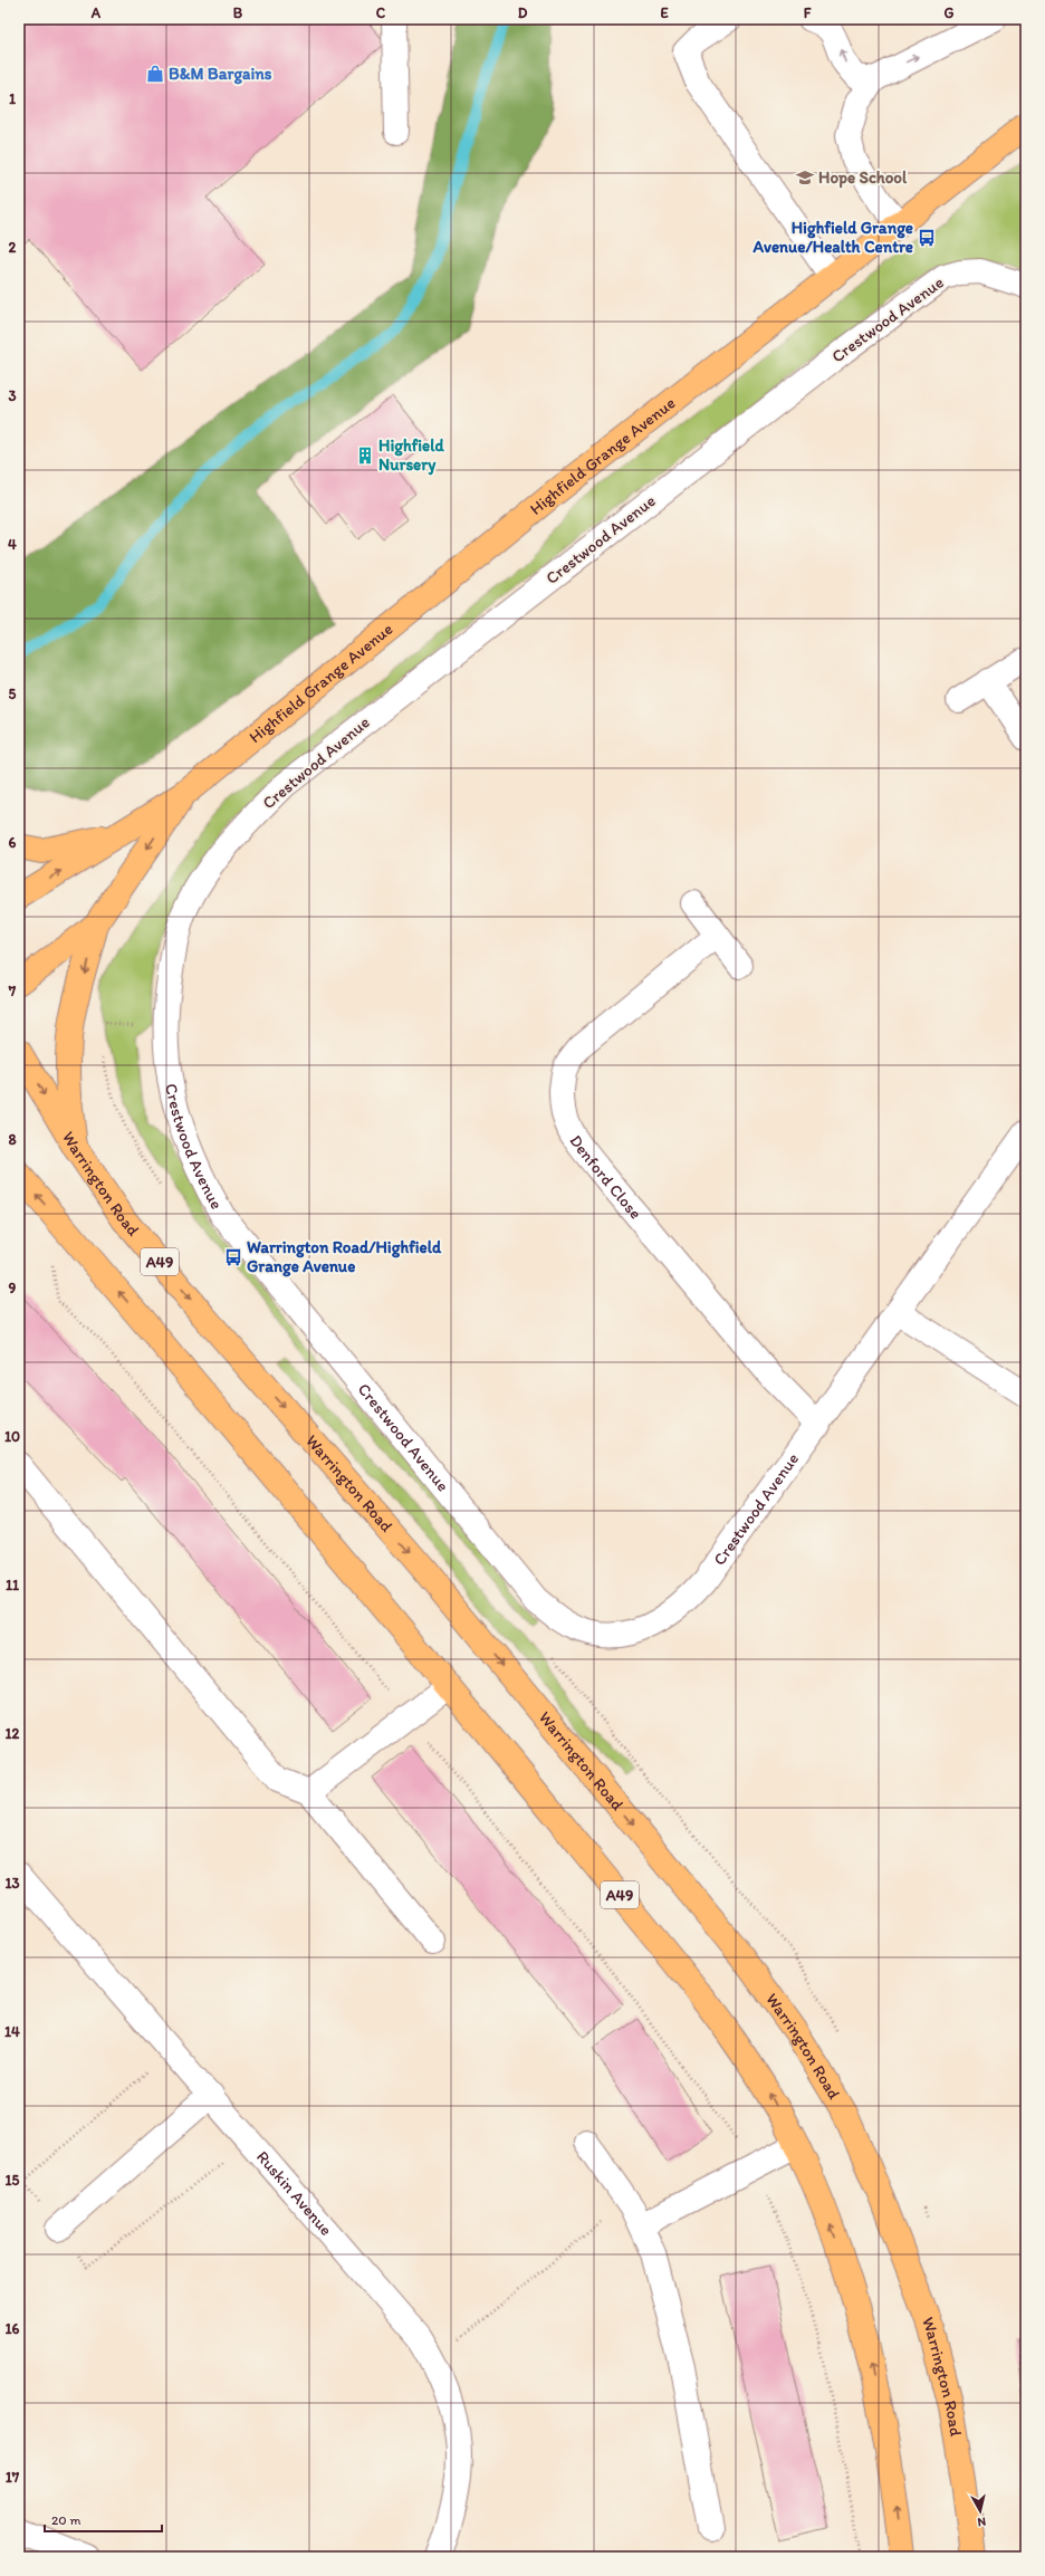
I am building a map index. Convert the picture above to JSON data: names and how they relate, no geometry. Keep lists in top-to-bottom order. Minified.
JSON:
{"streets":{"main road":["Highfield Grange Avenue","Warrington Road","A49"],"street":["Crestwood Avenue","Denford Close","Ruskin Avenue"]},"crossings":[["Crestwood Avenue","Denford Close"]],"places":{"shop":["B&M Bargains"],"school or university":["Hope School"],"bus stop":["Highfield Grange Avenue/Health Centre","Warrington Road/Highfield Grange Avenue"],"building":["Highfield Nursery"]},"scale_bar":"20 m","north":"bottom","grid":{"columns":["A","B","C","D","E","F","G"],"rows":["1","2","3","4","5","6","7","8","9","10","11","12","13","14","15","16","17"]}}
